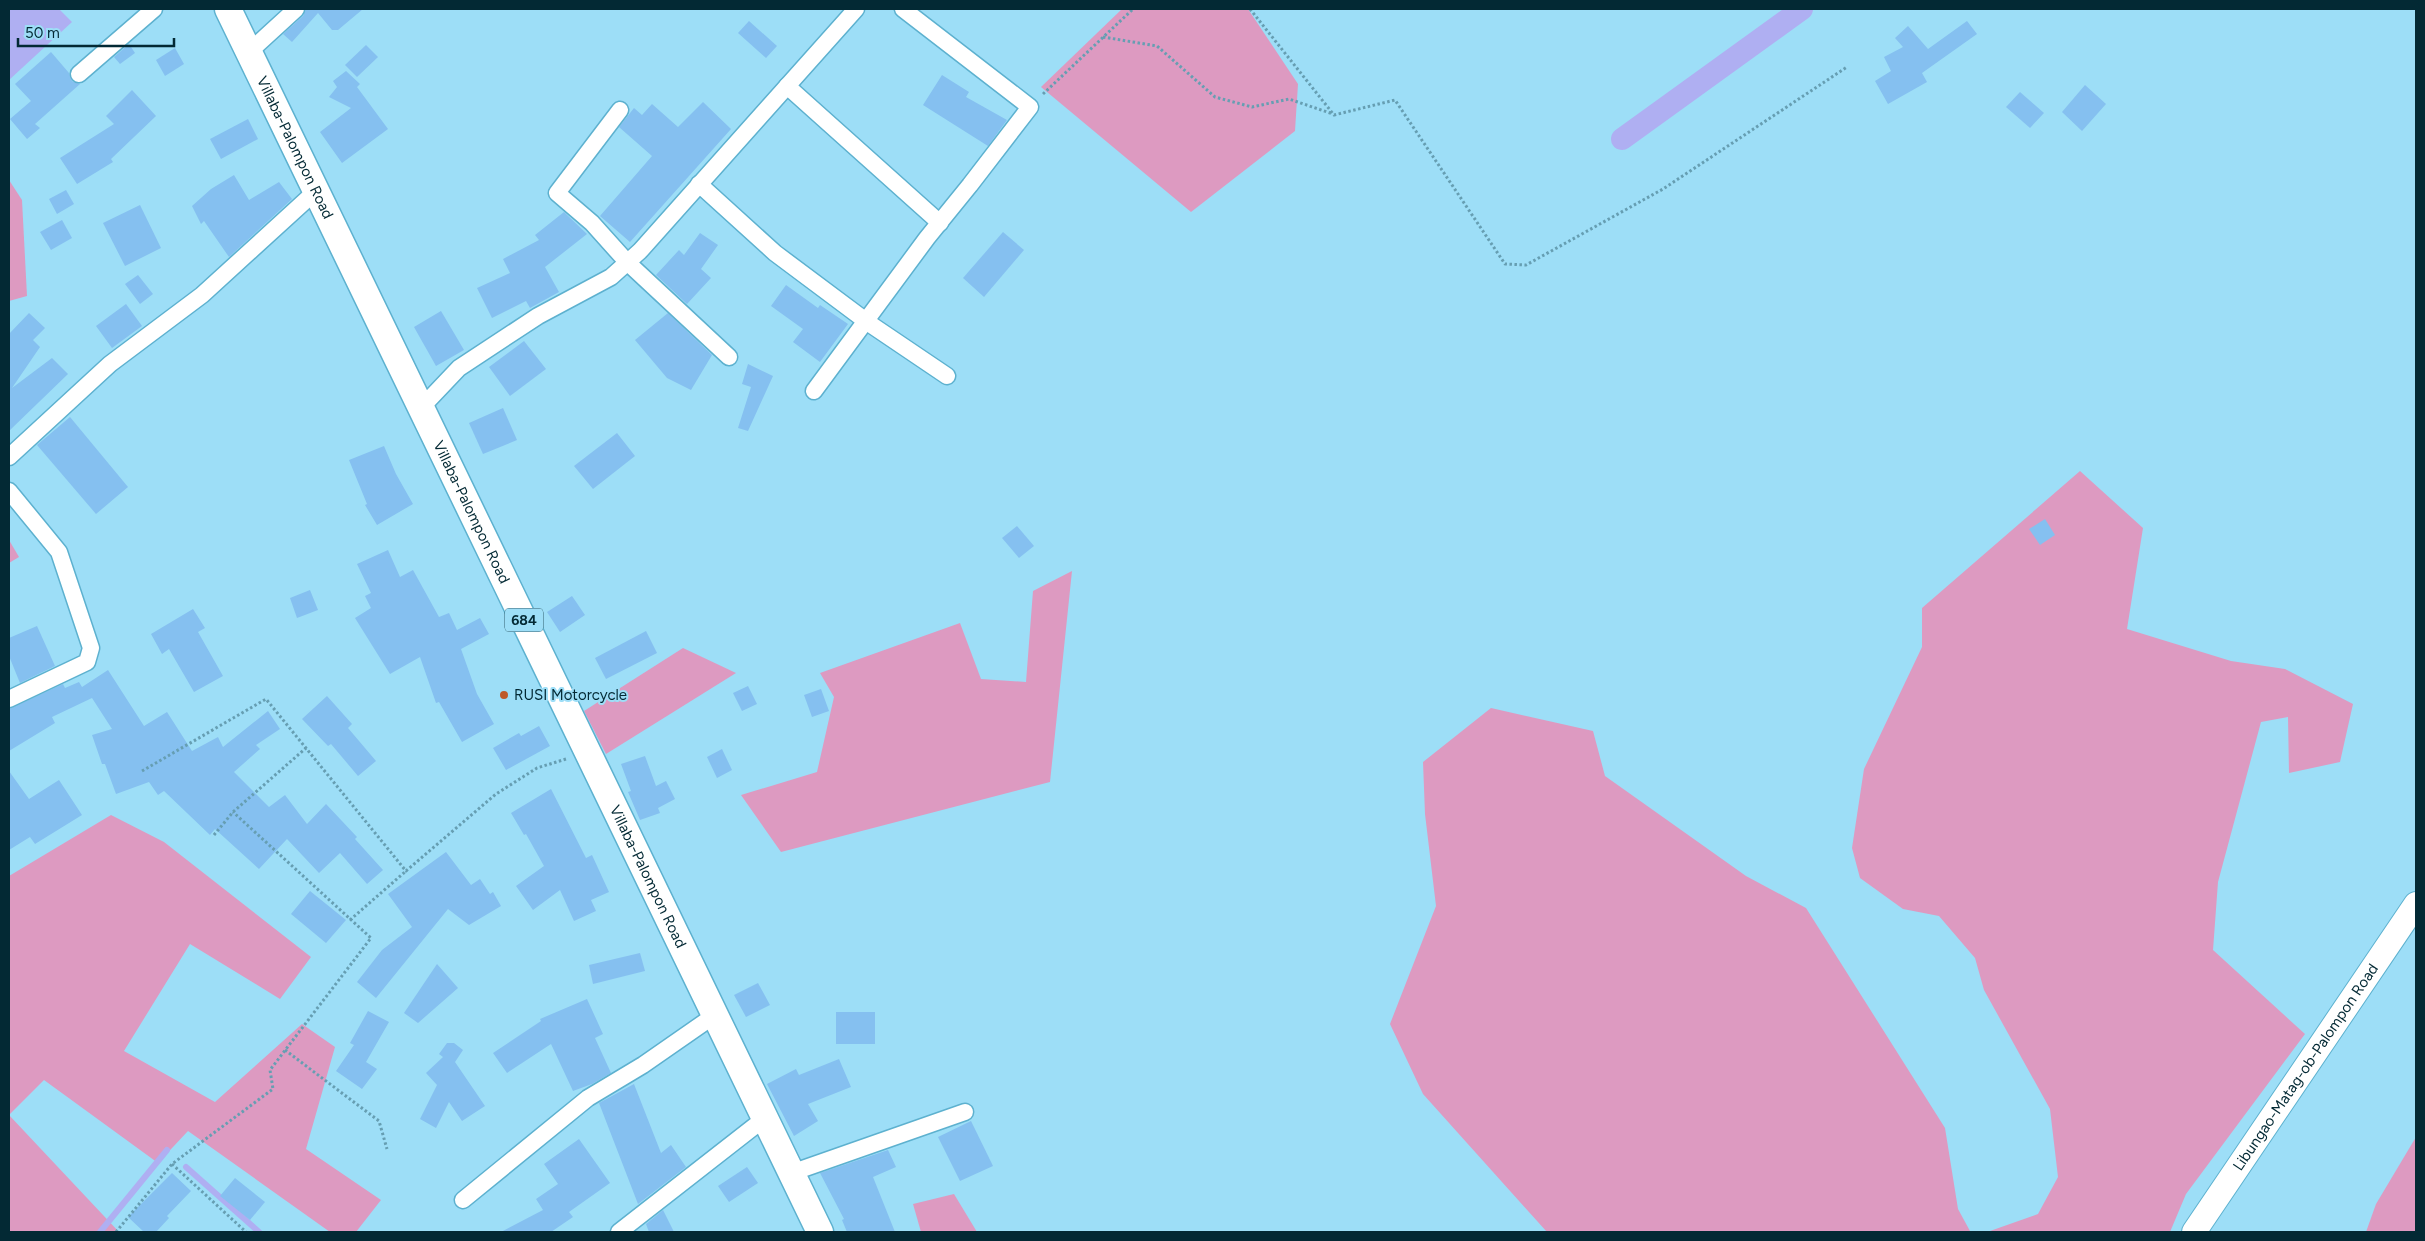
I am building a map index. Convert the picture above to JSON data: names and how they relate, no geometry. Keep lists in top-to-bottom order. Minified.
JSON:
{"streets":{"main road":["Villaba-Palompon Road","684","Libungao-Matag-ob-Palompon Road"]},"places":["RUSI Motorcycle"],"scale_bar":"50 m"}
